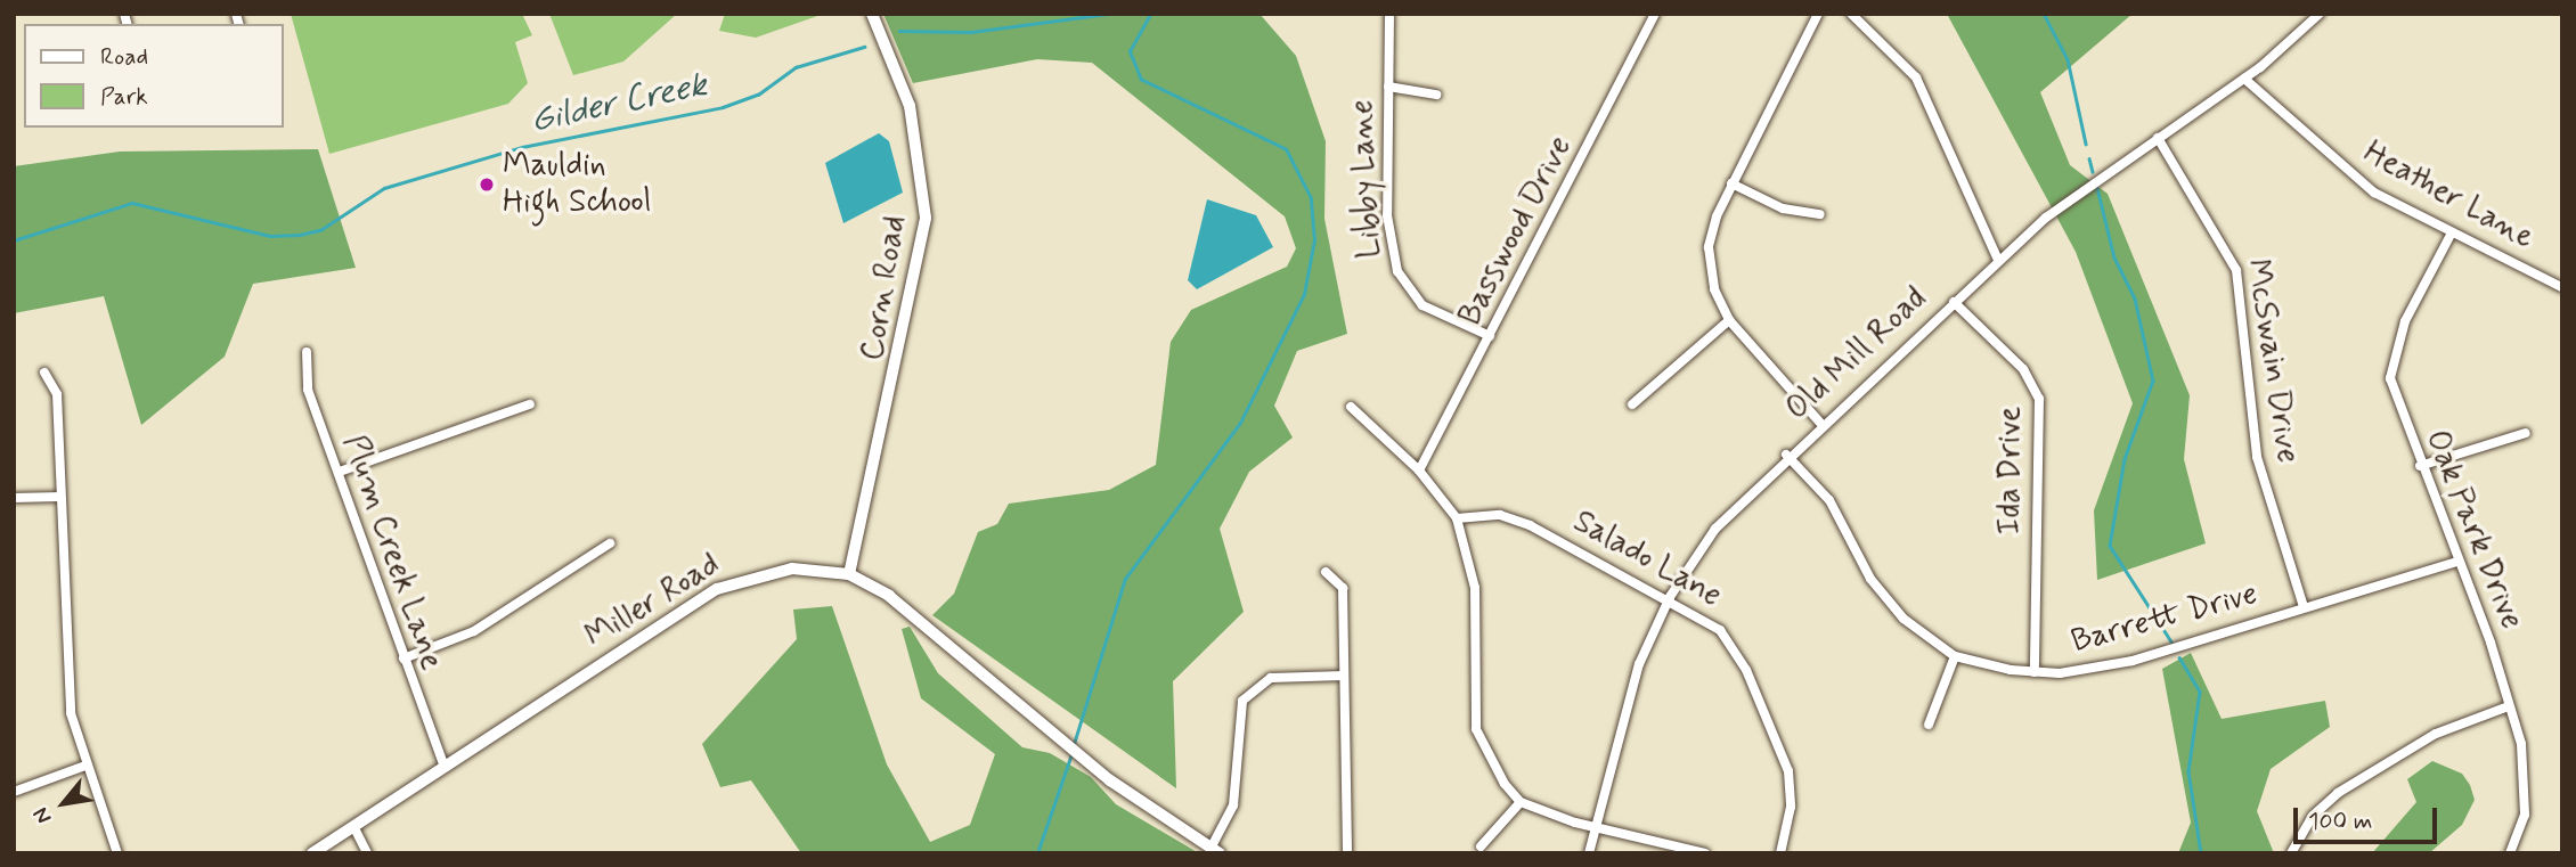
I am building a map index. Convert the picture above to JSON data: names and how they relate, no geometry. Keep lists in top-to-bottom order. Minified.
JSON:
{"streets":{"street":["Libby Lane","Heather Lane","Basswood Drive","Corn Road","Old Mill Road","McSwain Drive","Ida Drive","Oak Park Drive","Plum Creek Lane","Salado Lane","Miller Road","Barrett Drive"]},"crossings":[["Libby Lane","Basswood Drive"],["Heather Lane","Old Mill Road"],["Heather Lane","Oak Park Drive"],["Corn Road","Miller Road"],["Old Mill Road","McSwain Drive"],["Old Mill Road","Ida Drive"],["Old Mill Road","Salado Lane"],["Old Mill Road","Barrett Drive"],["McSwain Drive","Barrett Drive"],["Ida Drive","Barrett Drive"],["Oak Park Drive","Barrett Drive"],["Plum Creek Lane","Miller Road"]],"water":["Gilder Creek"],"places":["Mauldin High School"],"legend":["Road","Park"],"scale_bar":"100 m","north":"bottom left"}
